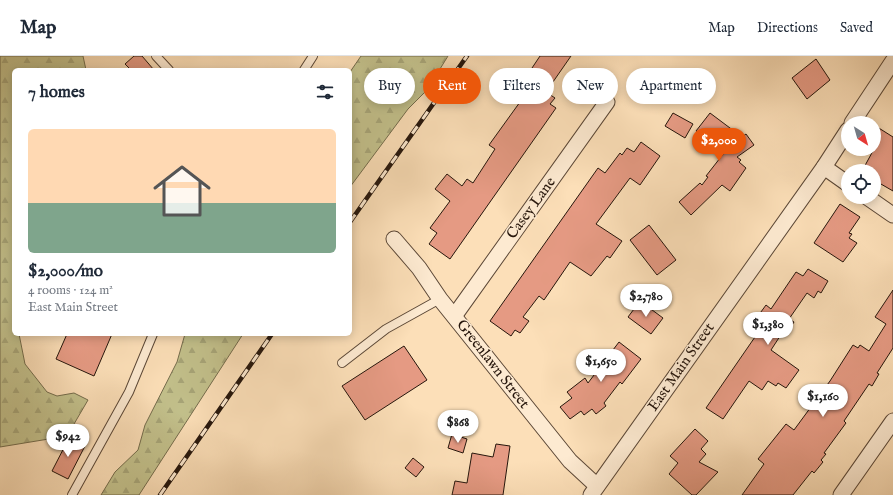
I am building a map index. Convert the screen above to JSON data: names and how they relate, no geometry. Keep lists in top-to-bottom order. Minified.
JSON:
{"streets":{"street":["Casey Lane","Greenlawn Street","East Main Street"]},"crossings":[["Casey Lane","Greenlawn Street"],["Greenlawn Street","East Main Street"]],"north":"bottom right","page":{"header":"Map","nav":["Map","Directions","Saved"],"chip":["Buy","Rent","Filters","New","Apartment"],"heading":"7 homes","list":[{"name":"$2,000/mo","note":"4 rooms · 124 m² · East Main Street"}],"price":["$2,000","$2,780","$1,380","$1,650","$1,160","$868","$942"]}}
